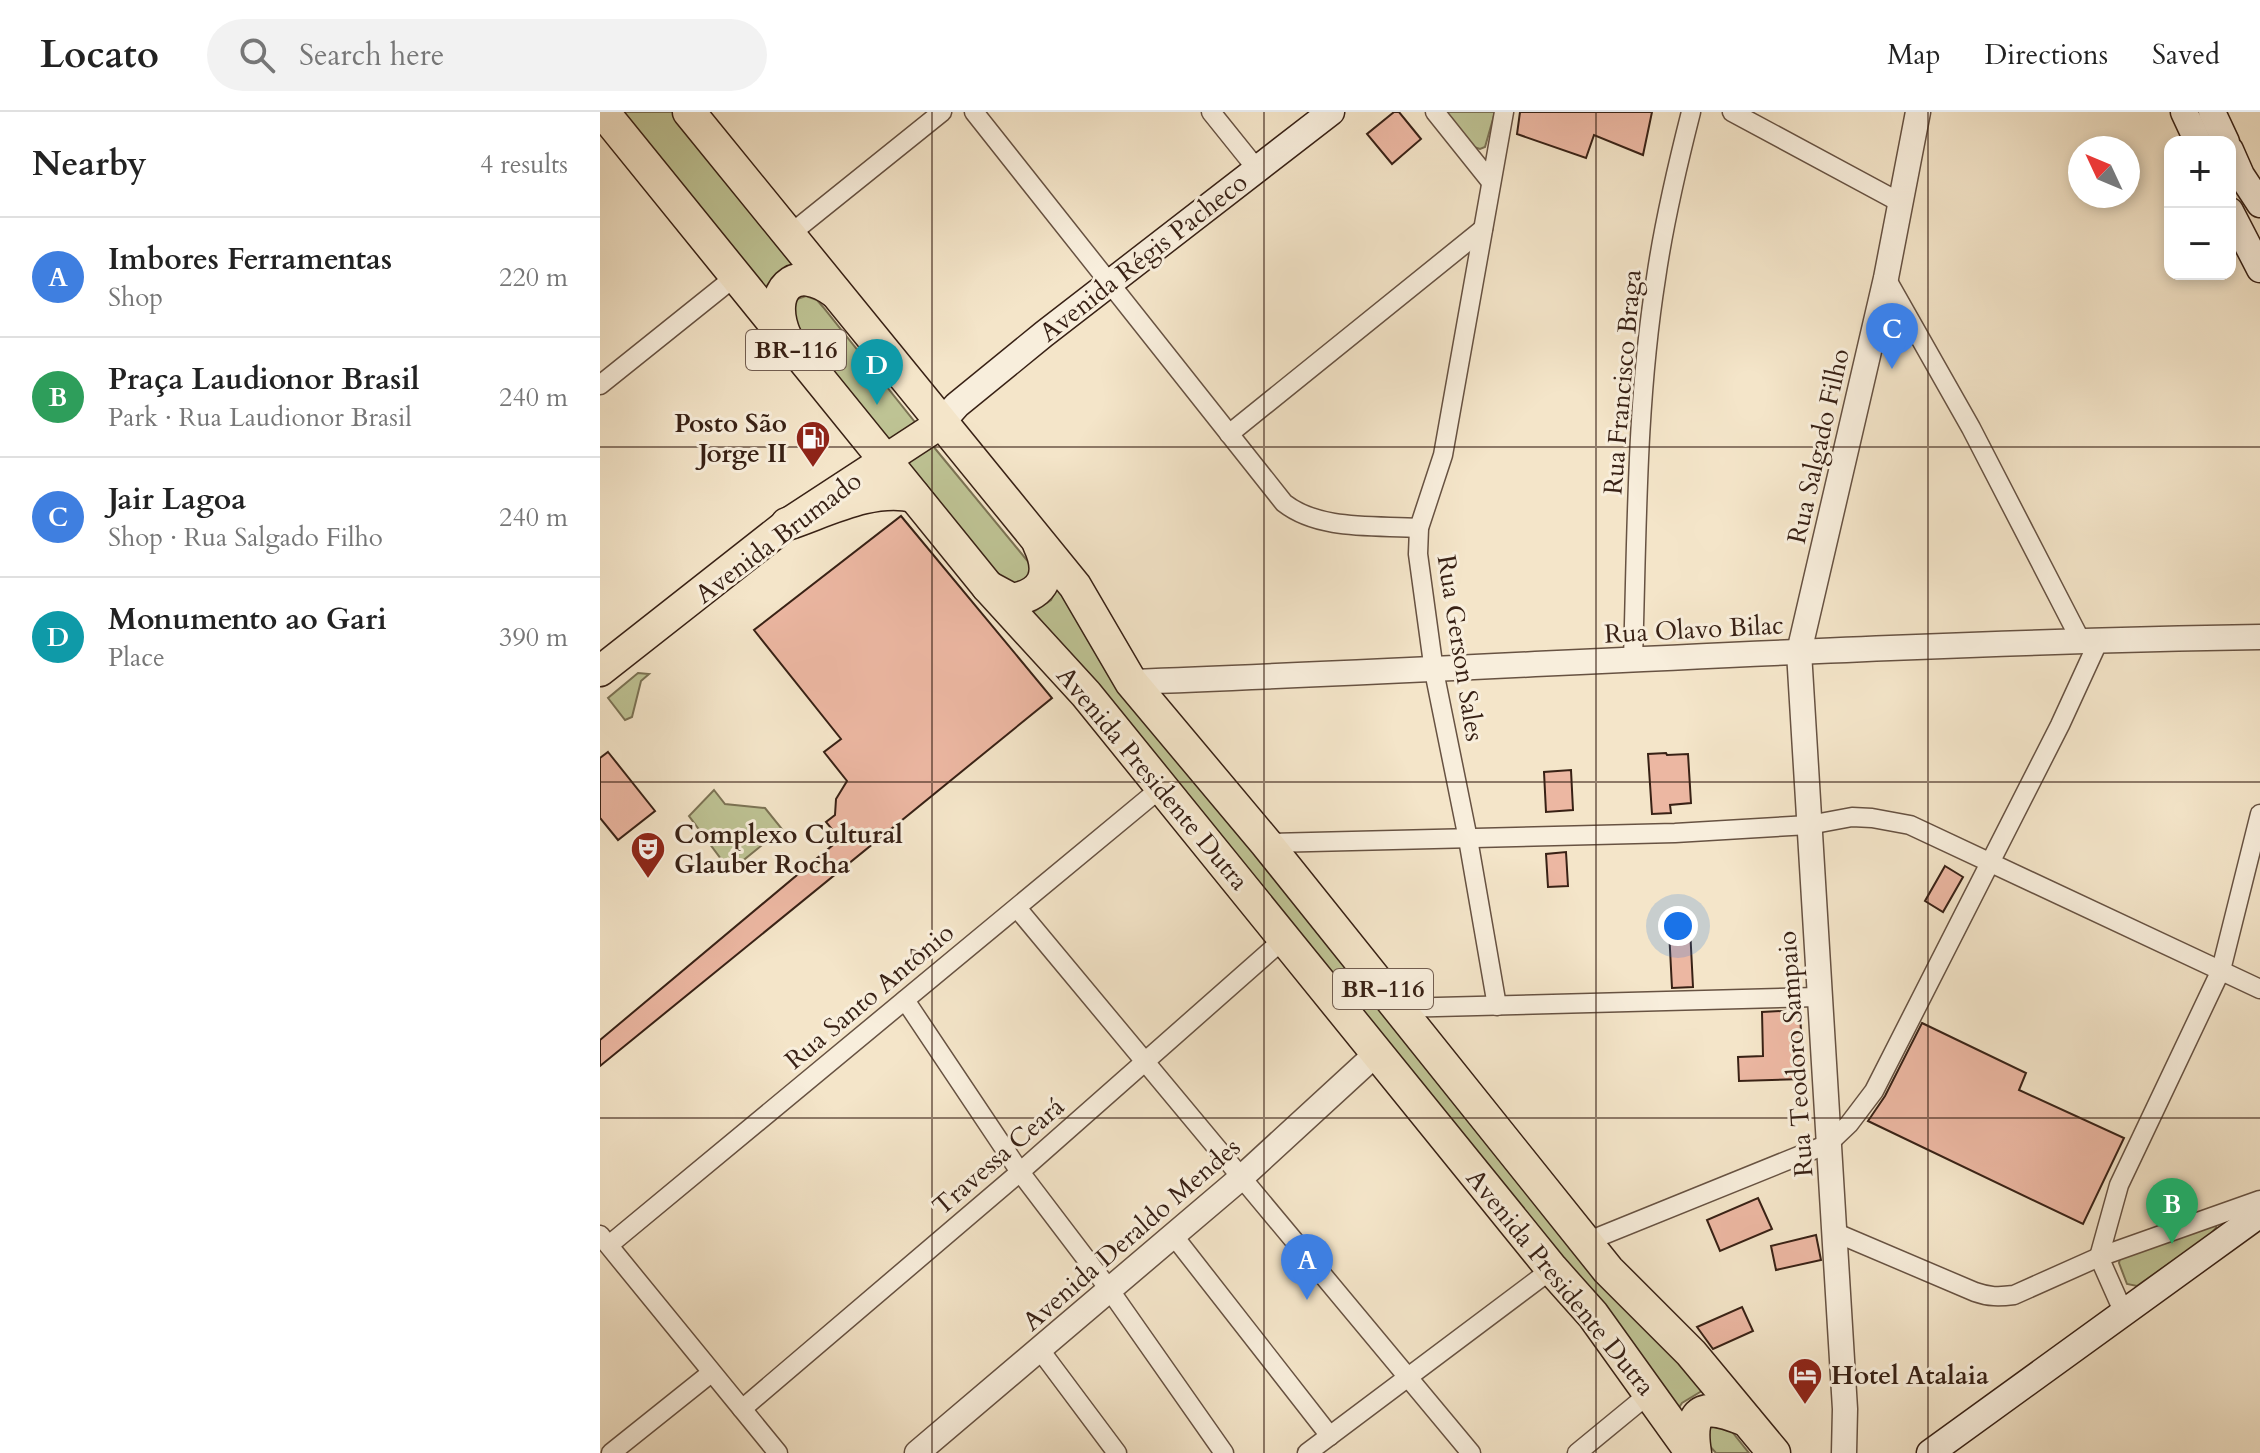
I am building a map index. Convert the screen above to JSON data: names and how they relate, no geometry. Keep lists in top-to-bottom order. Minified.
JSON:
{"streets":{"highway":["BR-116","Avenida Presidente Dutra"],"main road":["Avenida Régis Pacheco","Avenida Brumado"],"street":["Rua Francisco Braga","Rua Salgado Filho","Rua Olavo Bilac","Rua Gerson Sales","Rua Santo Antônio","Rua Teodoro Sampaio","Travessa Ceará","Avenida Deraldo Mendes"]},"crossings":[["Avenida Régis Pacheco","Avenida Brumado"],["Avenida Régis Pacheco","Avenida Presidente Dutra"],["Rua Francisco Braga","Rua Olavo Bilac"],["Rua Salgado Filho","Rua Olavo Bilac"],["Rua Salgado Filho","Rua Teodoro Sampaio"],["Avenida Brumado","Avenida Presidente Dutra"],["Rua Olavo Bilac","Rua Gerson Sales"],["Rua Olavo Bilac","Avenida Presidente Dutra"],["Rua Olavo Bilac","Rua Teodoro Sampaio"],["Avenida Presidente Dutra","Rua Santo Antônio"],["Avenida Presidente Dutra","Travessa Ceará"],["Avenida Presidente Dutra","Avenida Deraldo Mendes"]],"places":{"fuel station":["Posto São Jorge II"],"theatre":["Complexo Cultural Glauber Rocha"],"hotel":["Hotel Atalaia"]},"north":"top left","page":{"header":"Locato","search":"Search here","nav":["Map","Directions","Saved"],"heading":["Nearby","4 results"],"map_buttons":["+","−"],"list":[{"mark":"A","name":"Imbores Ferramentas","note":"Shop","value":"220 m"},{"mark":"B","name":"Praça Laudionor Brasil","note":"Park · Rua Laudionor Brasil","value":"240 m"},{"mark":"C","name":"Jair Lagoa","note":"Shop · Rua Salgado Filho","value":"240 m"},{"mark":"D","name":"Monumento ao Gari","note":"Place","value":"390 m"}],"pins":["C","D","B","A"]}}
